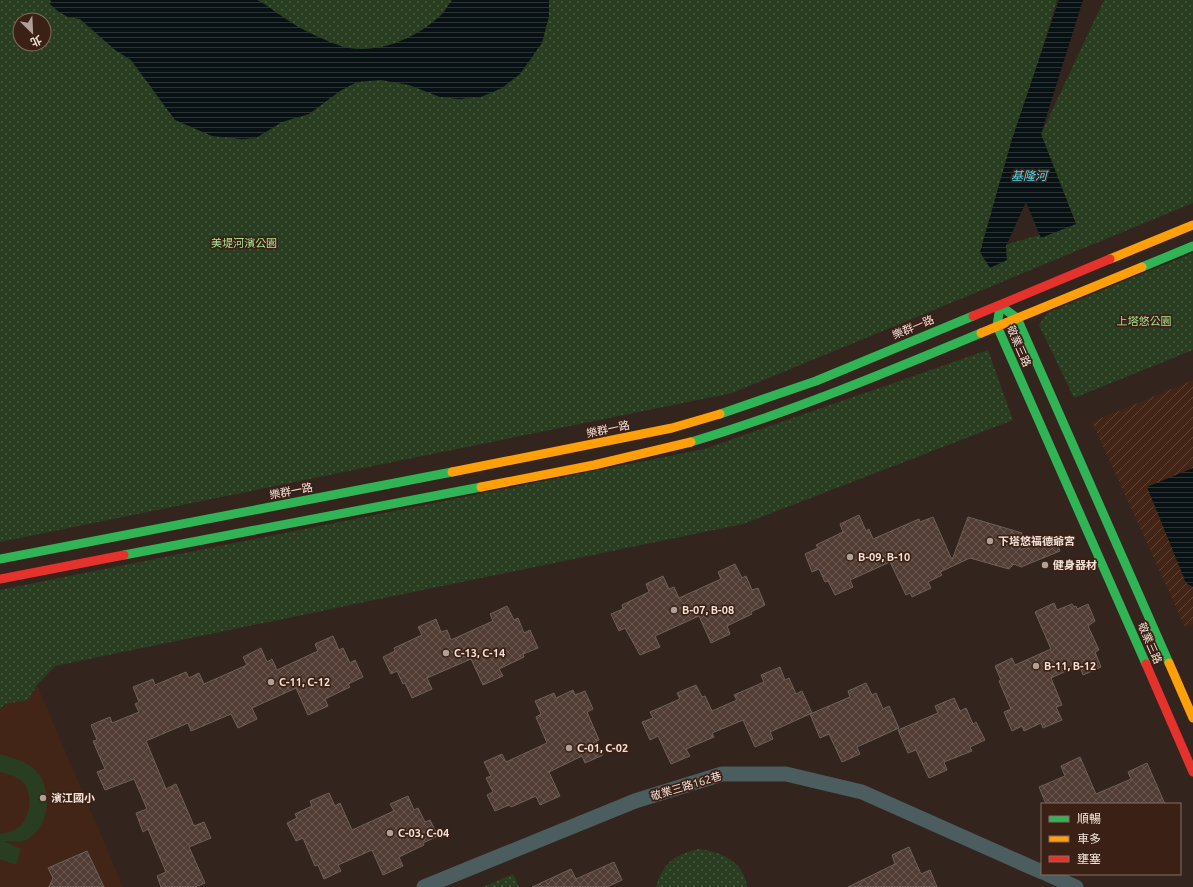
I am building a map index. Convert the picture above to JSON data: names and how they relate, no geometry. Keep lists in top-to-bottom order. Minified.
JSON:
{"streets":{"main road":["樂群一路","敬業三路"],"street":["敬業三路162巷"]},"crossings":[["樂群一路","敬業三路"]],"water":["基隆河"],"parks":["美堤河濱公園","上塔悠公園"],"places":["下塔悠福德爺宮","B-09, B-10","健身器材","B-07, B-08","C-13, C-14","B-11, B-12","C-11, C-12","C-01, C-02","濱江國小","C-03, C-04"],"legend":["順暢","車多","壅塞"],"north":"bottom right"}
